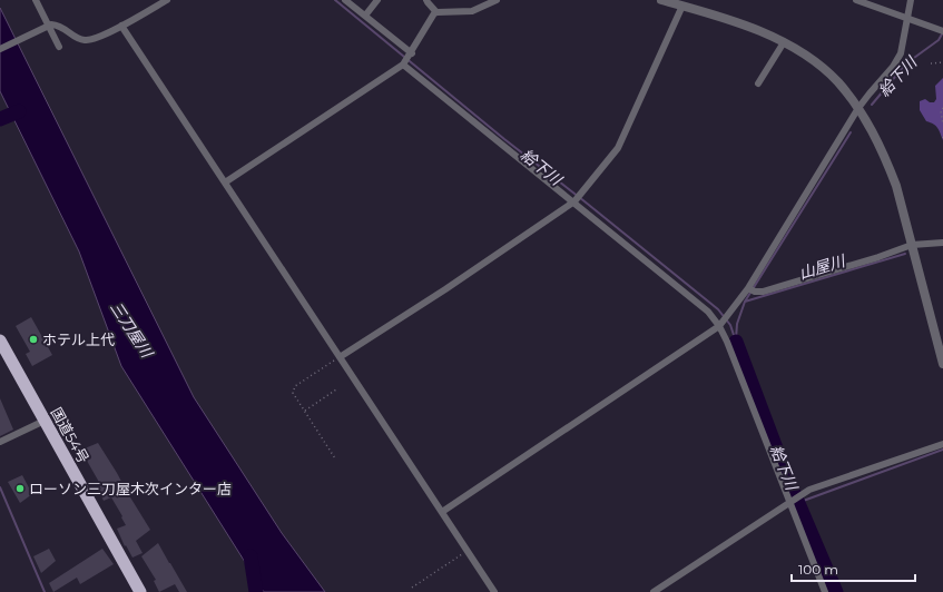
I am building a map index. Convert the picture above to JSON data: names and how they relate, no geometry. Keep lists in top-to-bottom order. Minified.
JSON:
{"streets":{"highway":["国道54号"]},"water":["給下川","山屋川","三刀屋川"],"places":["ホテル上代","ローソン三刀屋木次インター店"],"scale_bar":"100 m"}
